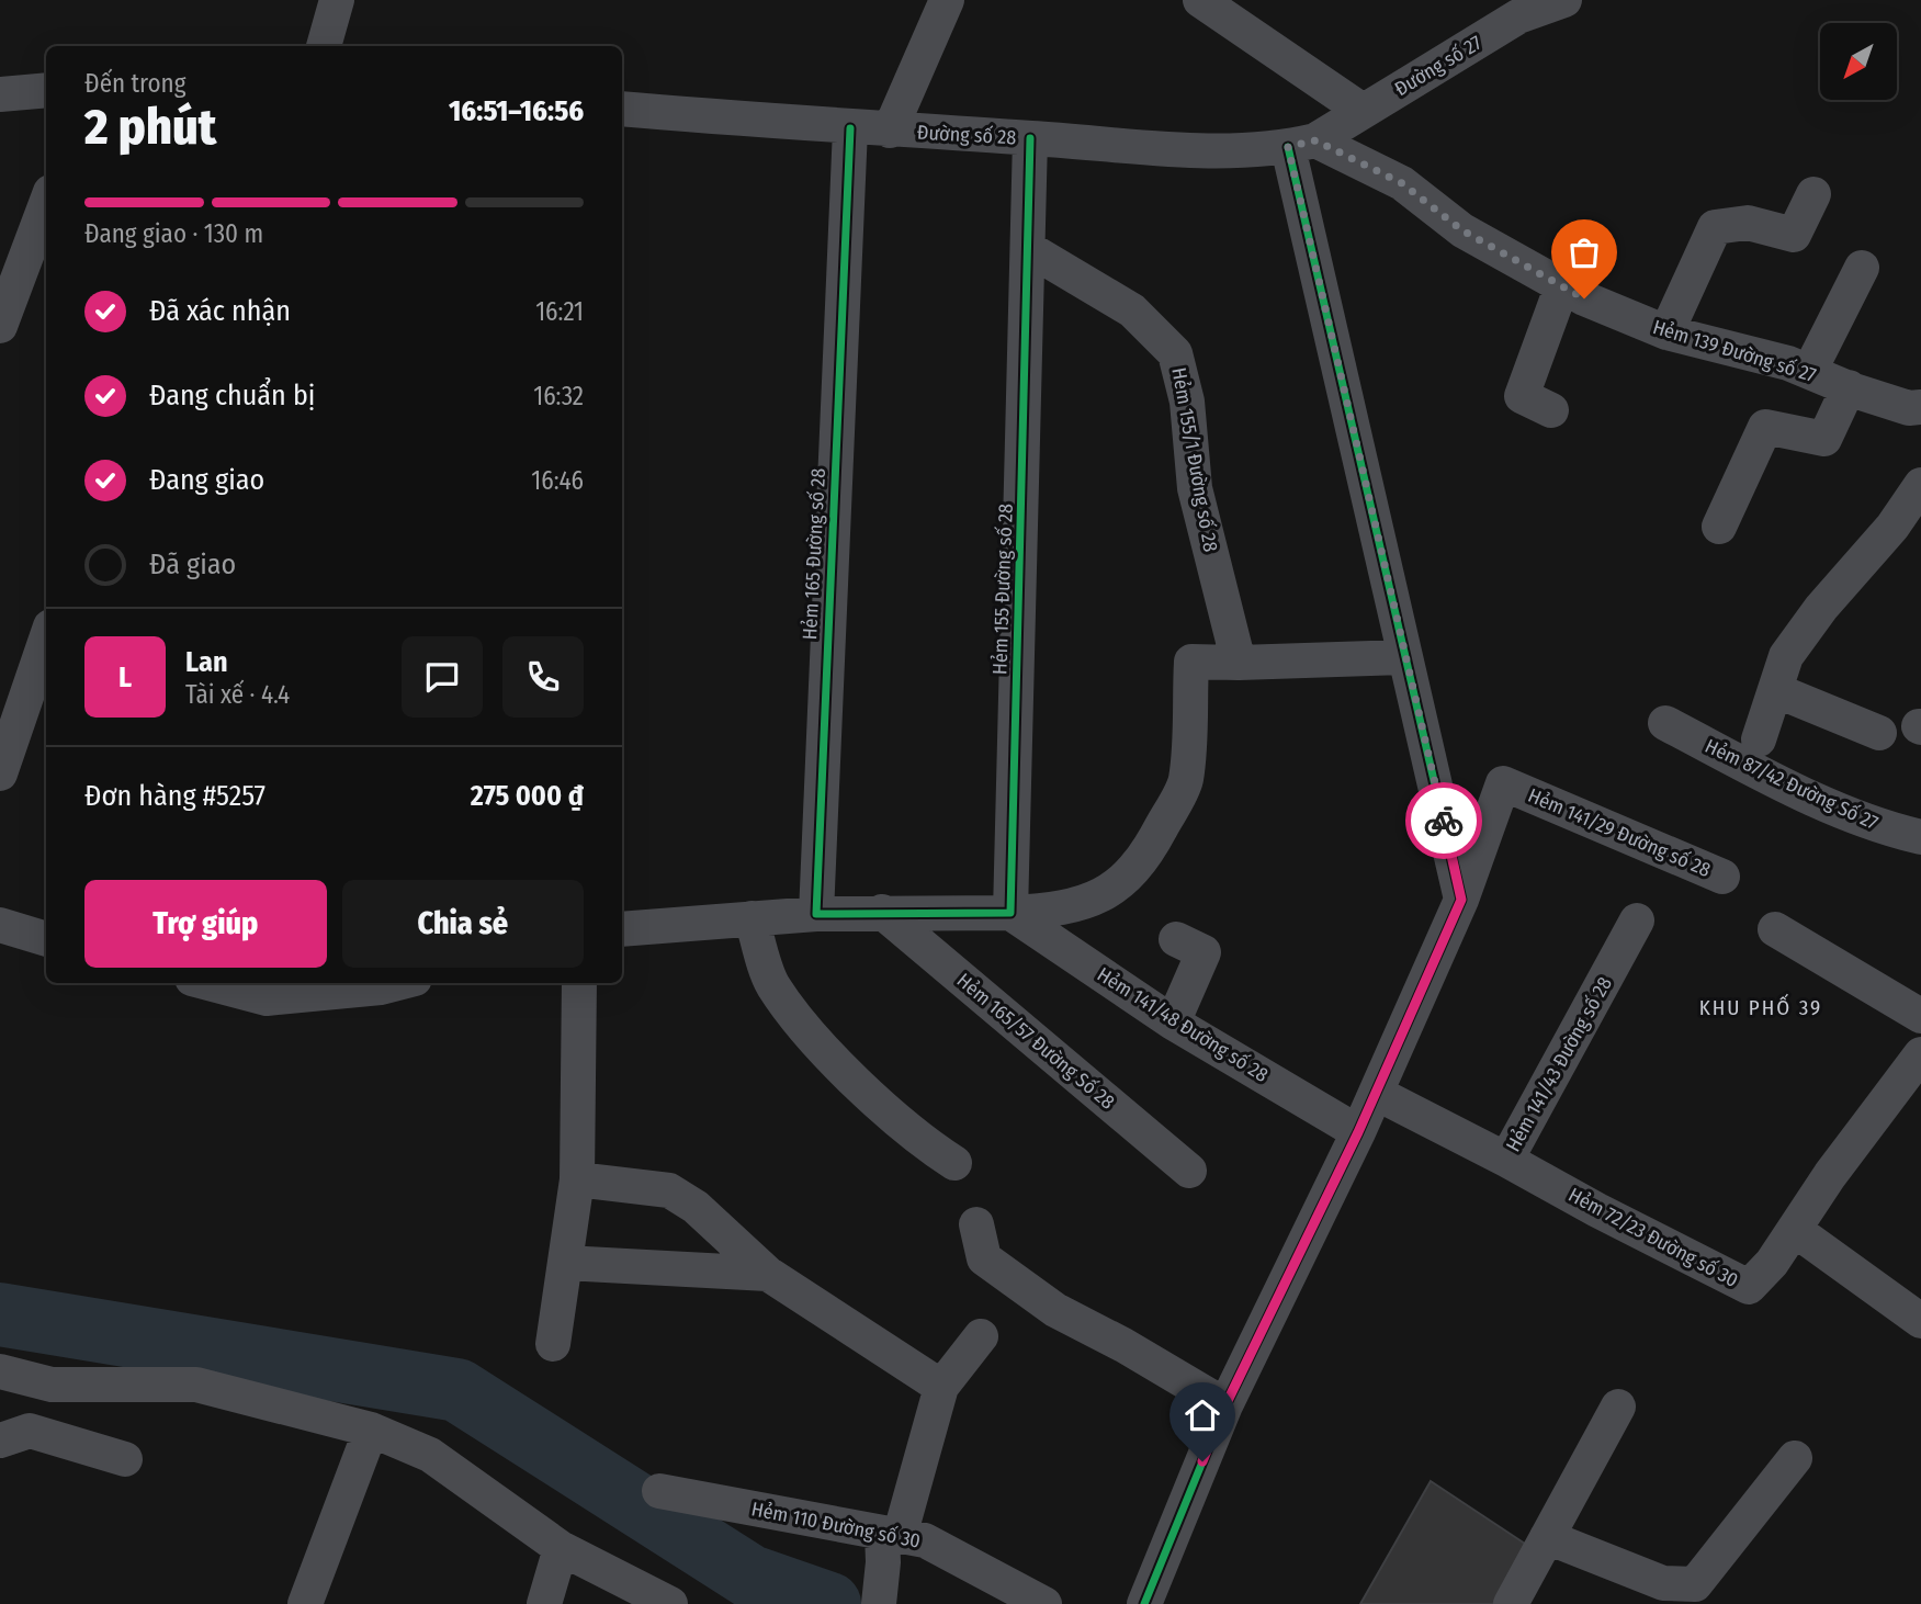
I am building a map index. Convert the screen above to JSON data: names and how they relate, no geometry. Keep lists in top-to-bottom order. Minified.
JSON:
{"streets":{"street":["Đường số 27","Đường số 28","Hẻm 139 Đường số 27","Hẻm 155/1 Đường số 28","Hẻm 165 Đường số 28","Hẻm 155 Đường số 28","Hẻm 87/42 Đường Số 27","Hẻm 141/29 Đường số 28","Hẻm 141/48 Đường số 28","Hẻm 165/57 Đường Số 28","Hẻm 141/43 Đường số 28","Hẻm 72/23 Đường số 30","Hẻm 110 Đường số 30"]},"crossings":[["Đường số 27","Đường số 28"],["Đường số 27","Hẻm 139 Đường số 27"],["Đường số 28","Hẻm 139 Đường số 27"],["Đường số 28","Hẻm 165 Đường số 28"],["Đường số 28","Hẻm 155 Đường số 28"],["Hẻm 155/1 Đường số 28","Hẻm 155 Đường số 28"],["Hẻm 155 Đường số 28","Hẻm 141/48 Đường số 28"],["Hẻm 141/43 Đường số 28","Hẻm 72/23 Đường số 30"]],"districts":["KHU PHỐ 39"],"north":"bottom left","page":{"heading":["2 phút","Đến trong","16:51–16:56"],"panel":["Lan","Tài xế · 4.4","Đơn hàng #5257","275 000 ₫"],"bar":"Đang giao · 130 m","list":[["Đã xác nhận","16:21"],["Đang chuẩn bị","16:32"],["Đang giao","16:46"],"Đã giao"],"round":"L","buttons":["Trợ giúp","Chia sẻ"]}}
